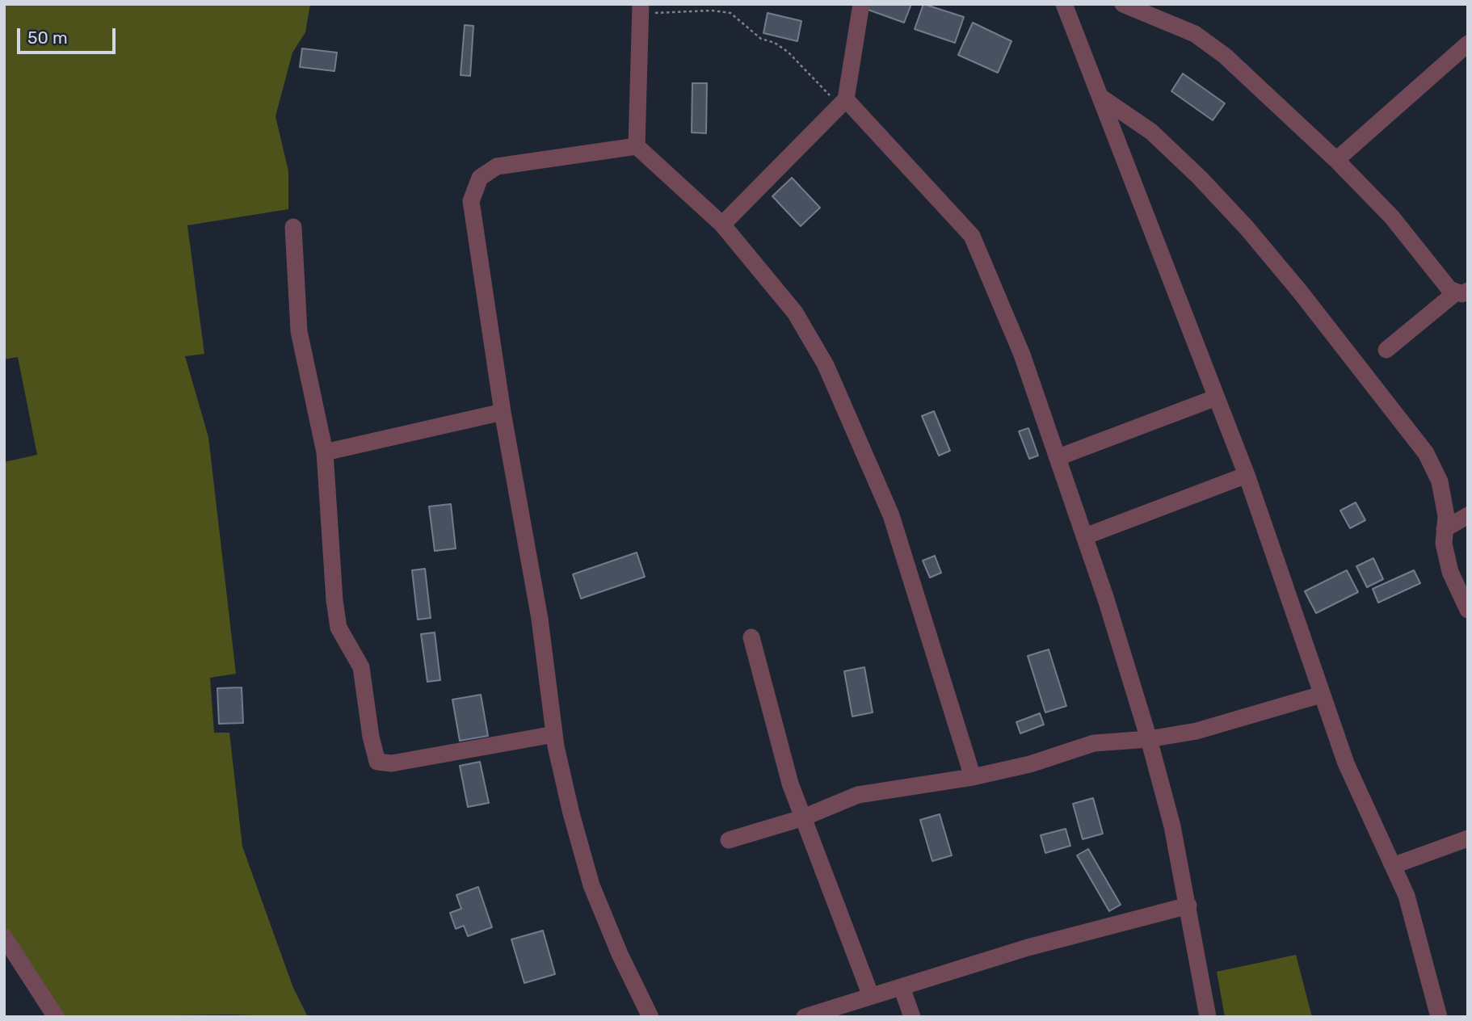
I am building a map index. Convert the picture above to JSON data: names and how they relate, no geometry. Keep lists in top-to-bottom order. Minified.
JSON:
{"scale_bar":"50 m"}
